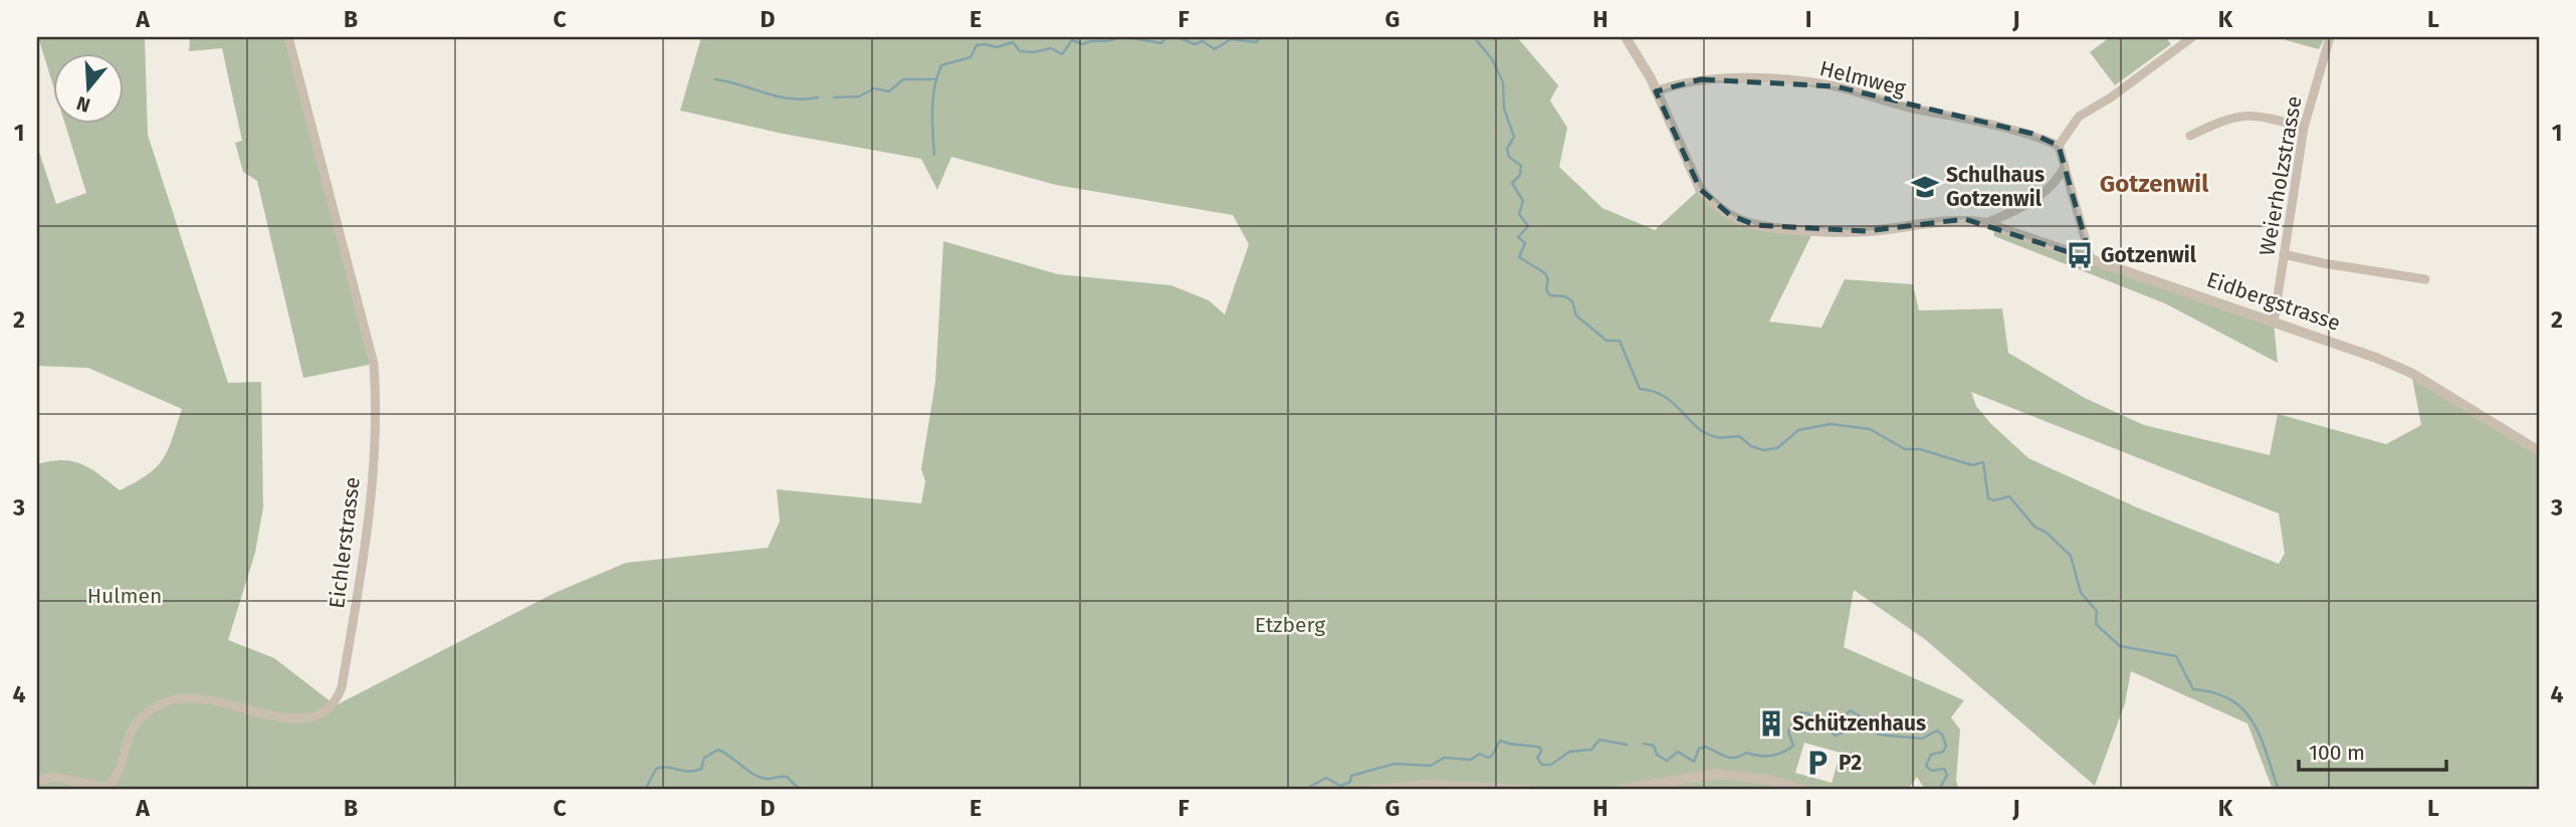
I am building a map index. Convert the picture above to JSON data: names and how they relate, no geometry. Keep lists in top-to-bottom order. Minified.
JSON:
{"streets":{"street":["Helmweg","Weierholzstrasse","Eidbergstrasse","Eichlerstrasse"]},"crossings":[["Helmweg","Eidbergstrasse"],["Weierholzstrasse","Eidbergstrasse"]],"districts":["Gotzenwil"],"parks":["Hulmen","Etzberg"],"places":{"school or university":["Schulhaus Gotzenwil"],"bus stop":["Gotzenwil"],"building":["Schützenhaus"],"parking":["P2"]},"scale_bar":"100 m","north":"bottom","grid":{"columns":["A","B","C","D","E","F","G","H","I","J","K","L"],"rows":["1","2","3","4"]}}
